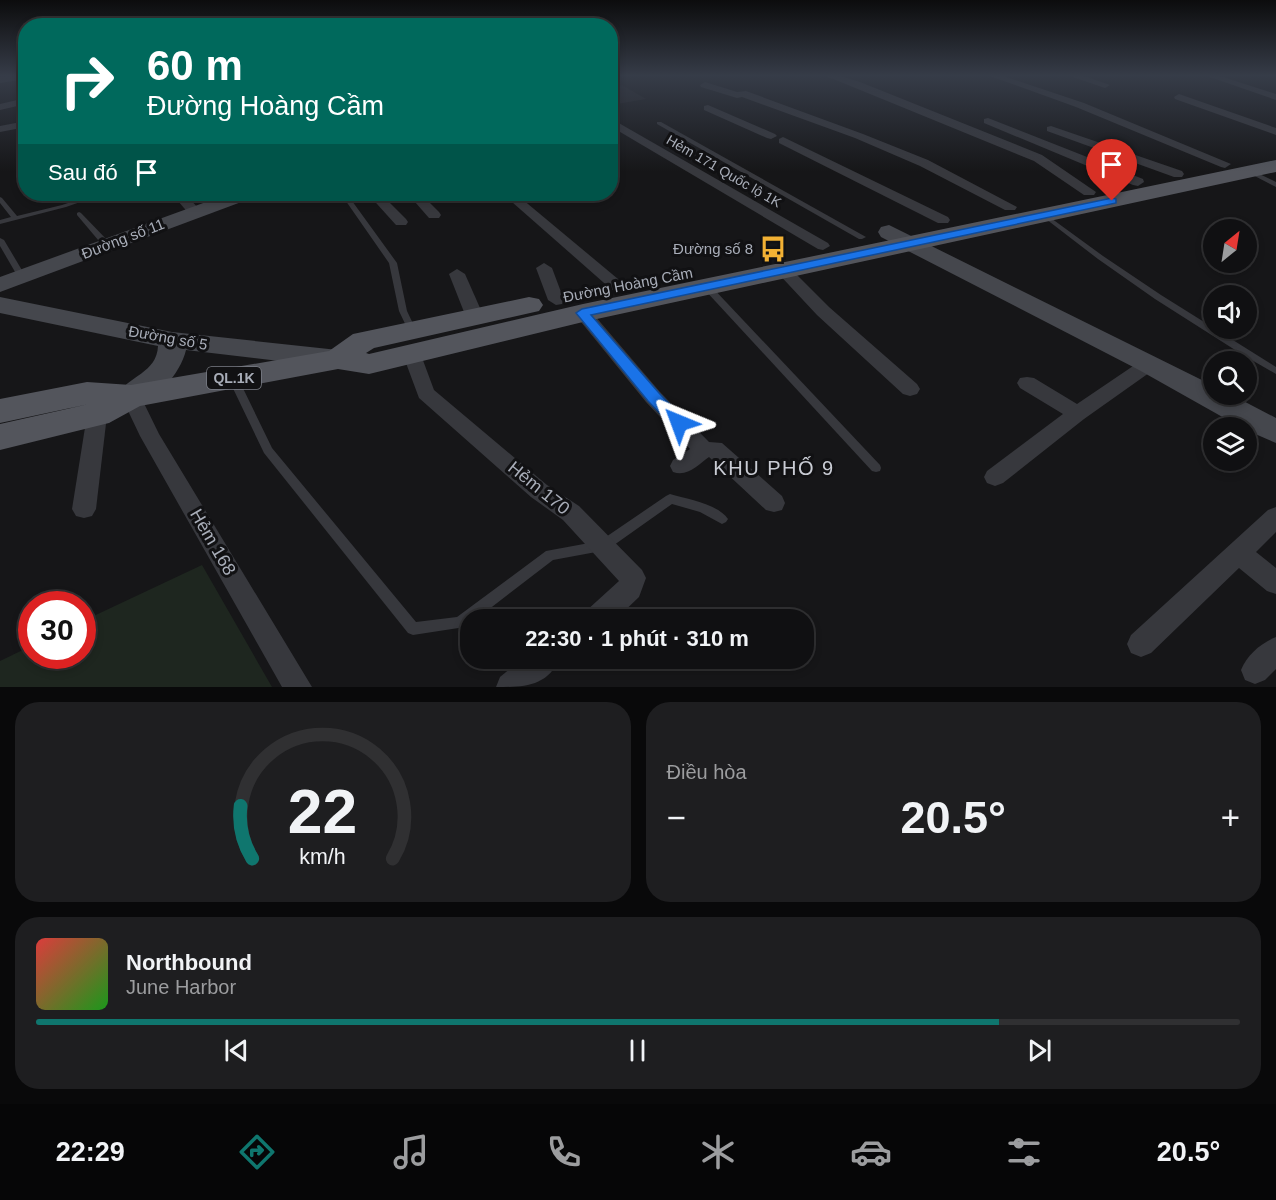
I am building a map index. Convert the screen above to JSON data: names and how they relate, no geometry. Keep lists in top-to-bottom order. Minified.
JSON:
{"streets":{"main road":["Đường số 11","Đường Hoàng Cầm","Đường số 5","QL.1K"],"street":["Hẻm 171 Quốc lộ 1K","Hẻm 170","Hẻm 168"]},"crossings":[["Hẻm 171 Quốc lộ 1K","Đường Hoàng Cầm"],["Đường Hoàng Cầm","Đường số 5"],["Đường Hoàng Cầm","Hẻm 170"],["Đường Hoàng Cầm","Hẻm 168"]],"districts":["KHU PHỐ 9"],"places":{"bus stop":["Đường số 8"]},"north":"top right","page":{"turn":["60 m","Đường Hoàng Cầm"],"then":"Sau đó","limit":"30","trip":"22:30 · 1 phút · 310 m","tile":"Điều hòa","heat":["−","20.5°","+"],"song":["Northbound","June Harbor"],"tabs":["22:29","20.5°"],"gauge":["22","km/h"]}}
